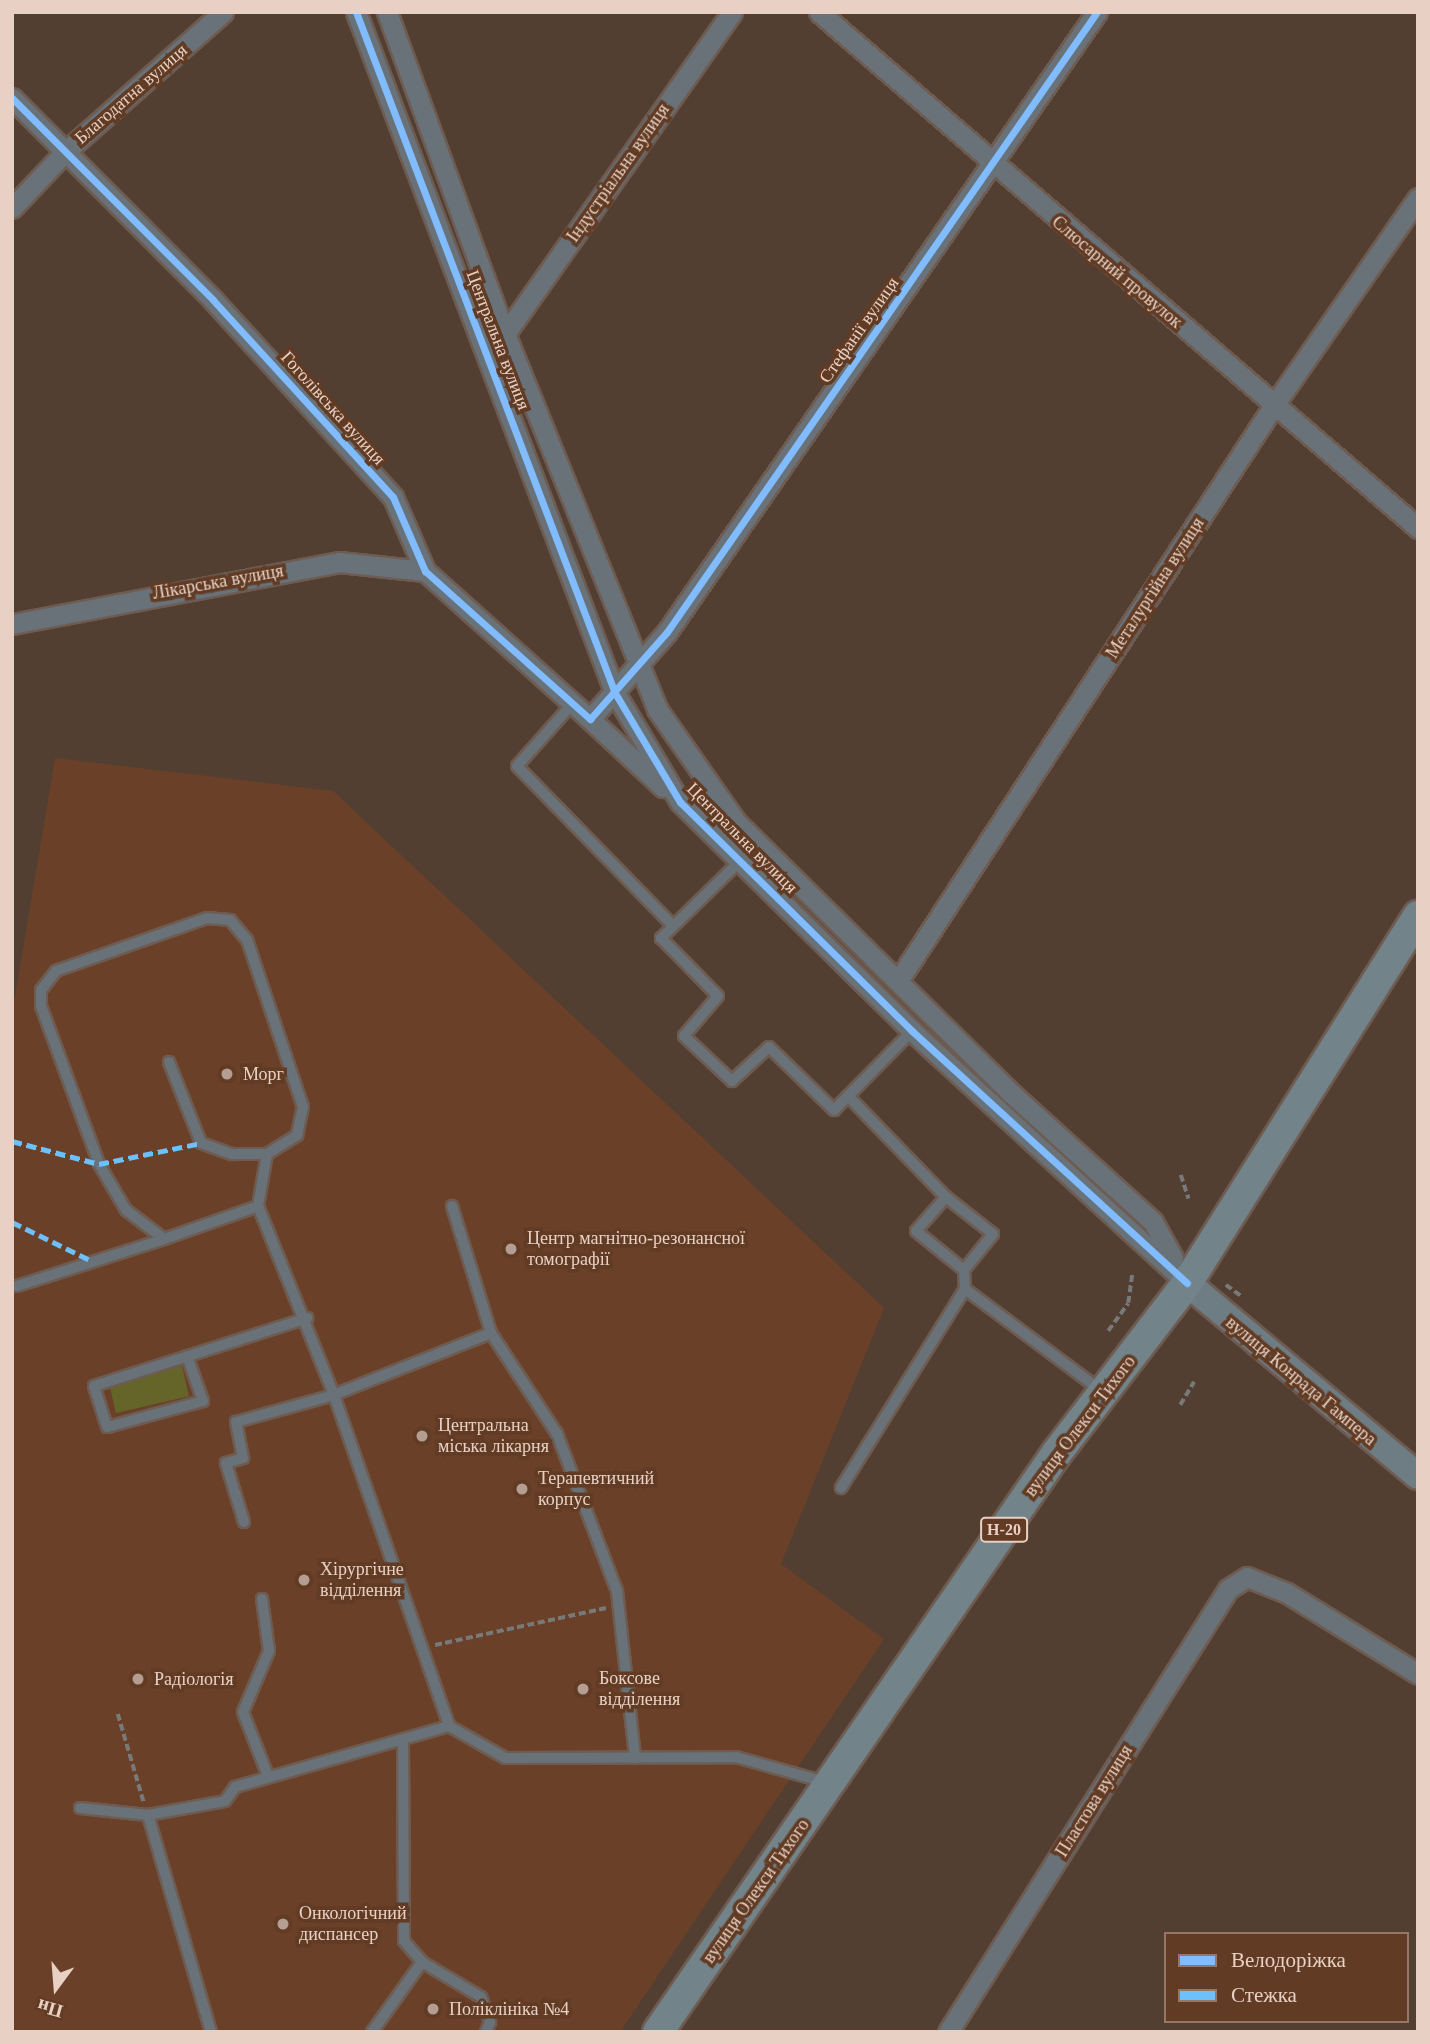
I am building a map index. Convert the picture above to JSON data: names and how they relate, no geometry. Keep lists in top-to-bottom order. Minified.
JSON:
{"streets":{"main road":["вулиця Конрада Гампера","вулиця Олекси Тихого","Н-20"],"street":["Благодатна вулиця","Індустріальна вулиця","Слюсарний провулок","Стефанії вулиця","Центральна вулиця","Гоголівська вулиця","Лікарська вулиця","Металургійна вулиця","Пластова вулиця"]},"crossings":[["Благодатна вулиця","Гоголівська вулиця"],["Індустріальна вулиця","Центральна вулиця"],["Слюсарний провулок","Стефанії вулиця"],["Слюсарний провулок","Металургійна вулиця"],["Стефанії вулиця","Центральна вулиця"],["Центральна вулиця","Гоголівська вулиця"],["Центральна вулиця","Металургійна вулиця"],["Центральна вулиця","вулиця Конрада Гампера"],["Центральна вулиця","вулиця Олекси Тихого"],["Гоголівська вулиця","Лікарська вулиця"],["вулиця Конрада Гампера","вулиця Олекси Тихого"]],"places":["Морг","Центр магнітно-резонансної томографії","Центральна міська лікарня","Терапевтичний корпус","Хірургічне відділення","Радіологія","Боксове відділення","Онкологічний диспансер","Поліклініка №4"],"legend":["Велодоріжка","Стежка"],"north":"bottom"}
